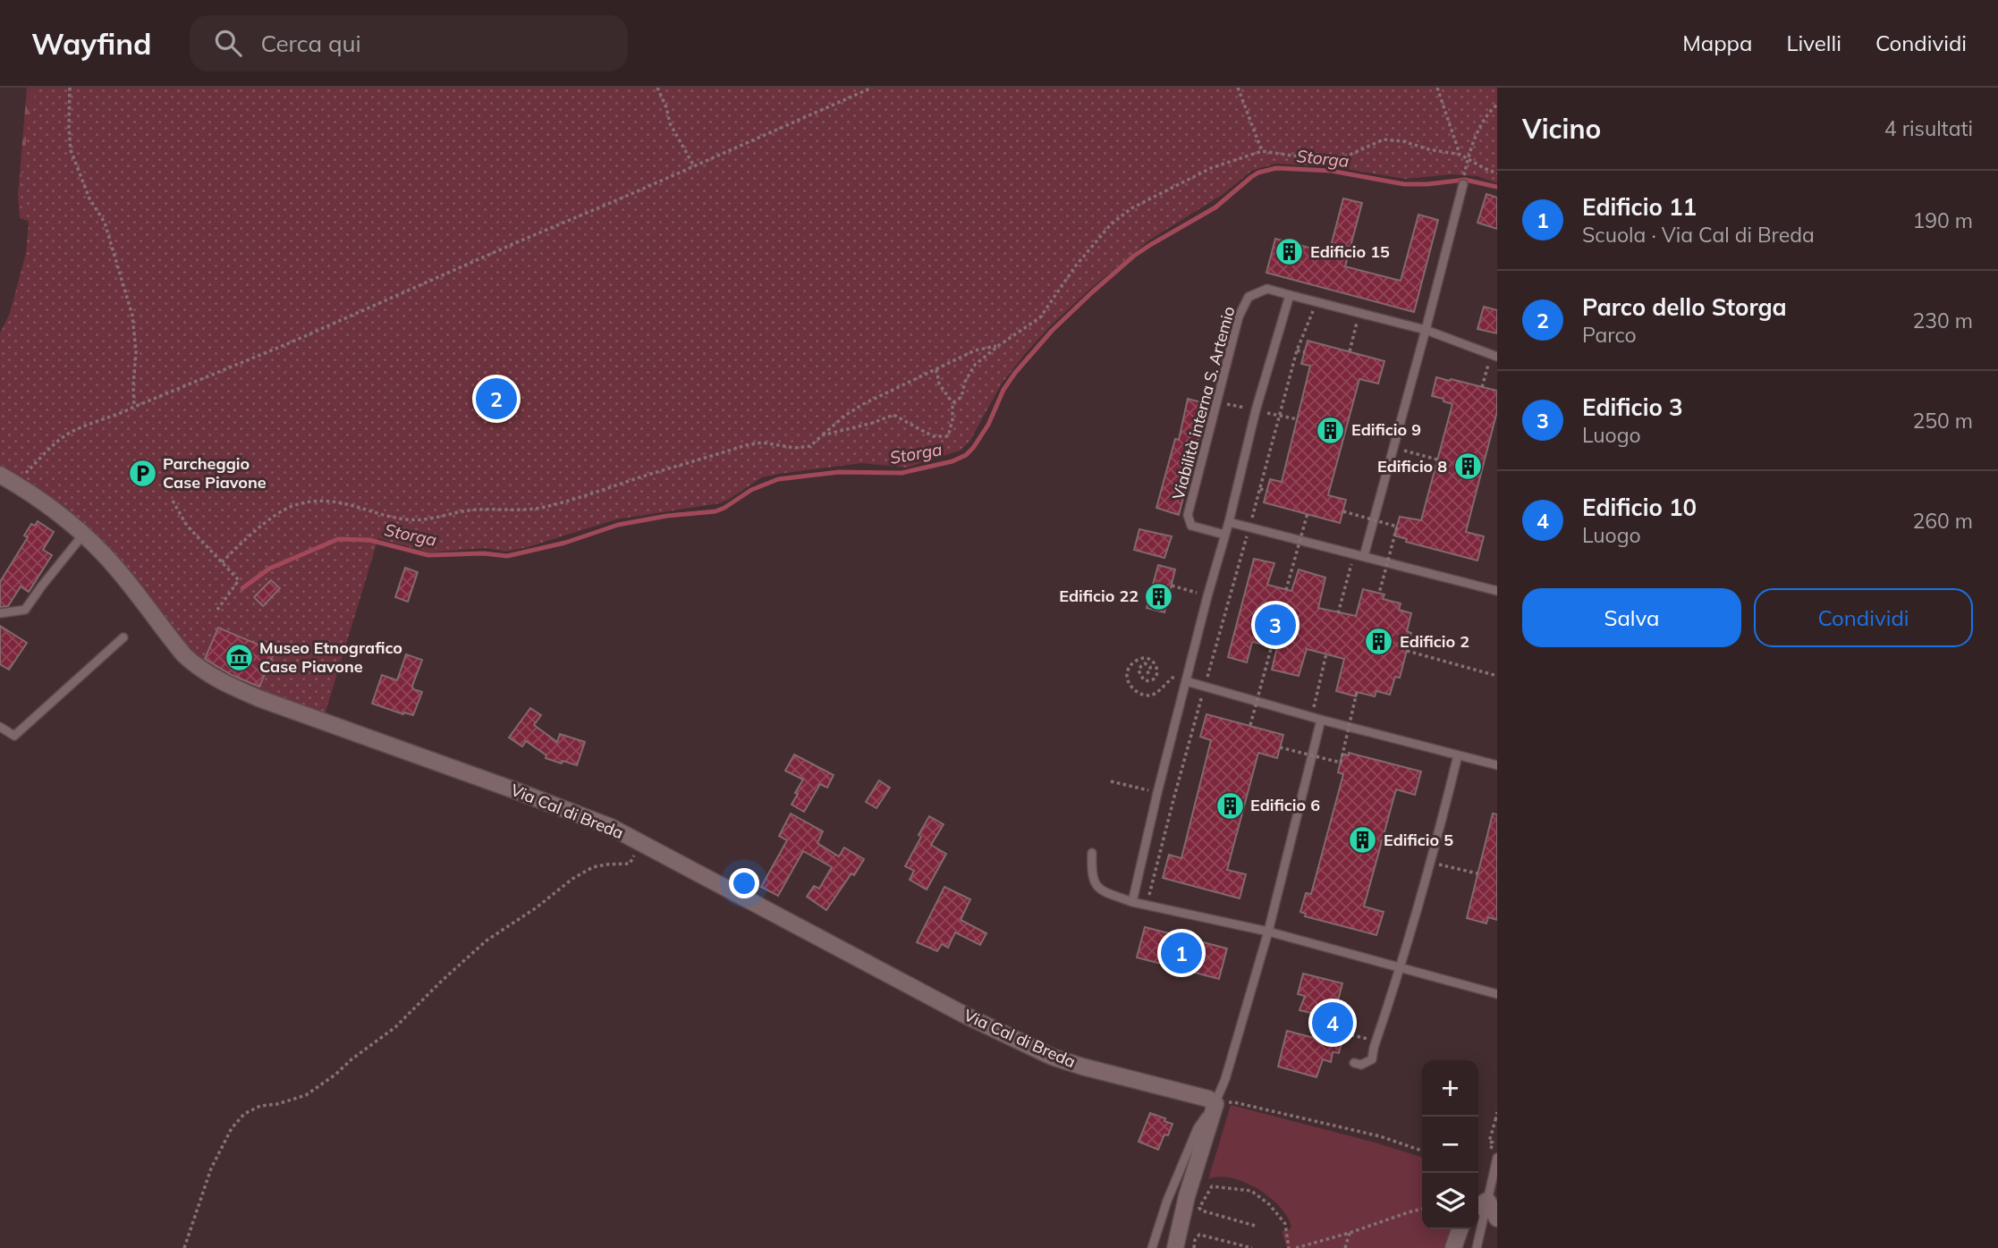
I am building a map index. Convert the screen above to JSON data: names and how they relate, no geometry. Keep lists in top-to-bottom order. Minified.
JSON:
{"streets":{"street":["Via Cal di Breda"],"lane":["Viabilità interna S. Artemio"]},"water":["Storga"],"places":{"building":["Edificio 15","Edificio 9","Edificio 8","Edificio 22","Edificio 2","Edificio 6","Edificio 5"],"parking":["Parcheggio Case Piavone"],"museum":["Museo Etnografico Case Piavone"]},"page":{"header":"Wayfind","search":"Cerca qui","nav":["Mappa","Livelli","Condividi"],"heading":["Vicino","4 risultati"],"list":[{"mark":"1","name":"Edificio 11","note":"Scuola · Via Cal di Breda","value":"190 m"},{"mark":"2","name":"Parco dello Storga","note":"Parco","value":"230 m"},{"mark":"3","name":"Edificio 3","note":"Luogo","value":"250 m"},{"mark":"4","name":"Edificio 10","note":"Luogo","value":"260 m"}],"pins":["2","3","1","4"],"buttons":["Salva","Condividi"],"map_buttons":["+","−"]}}
